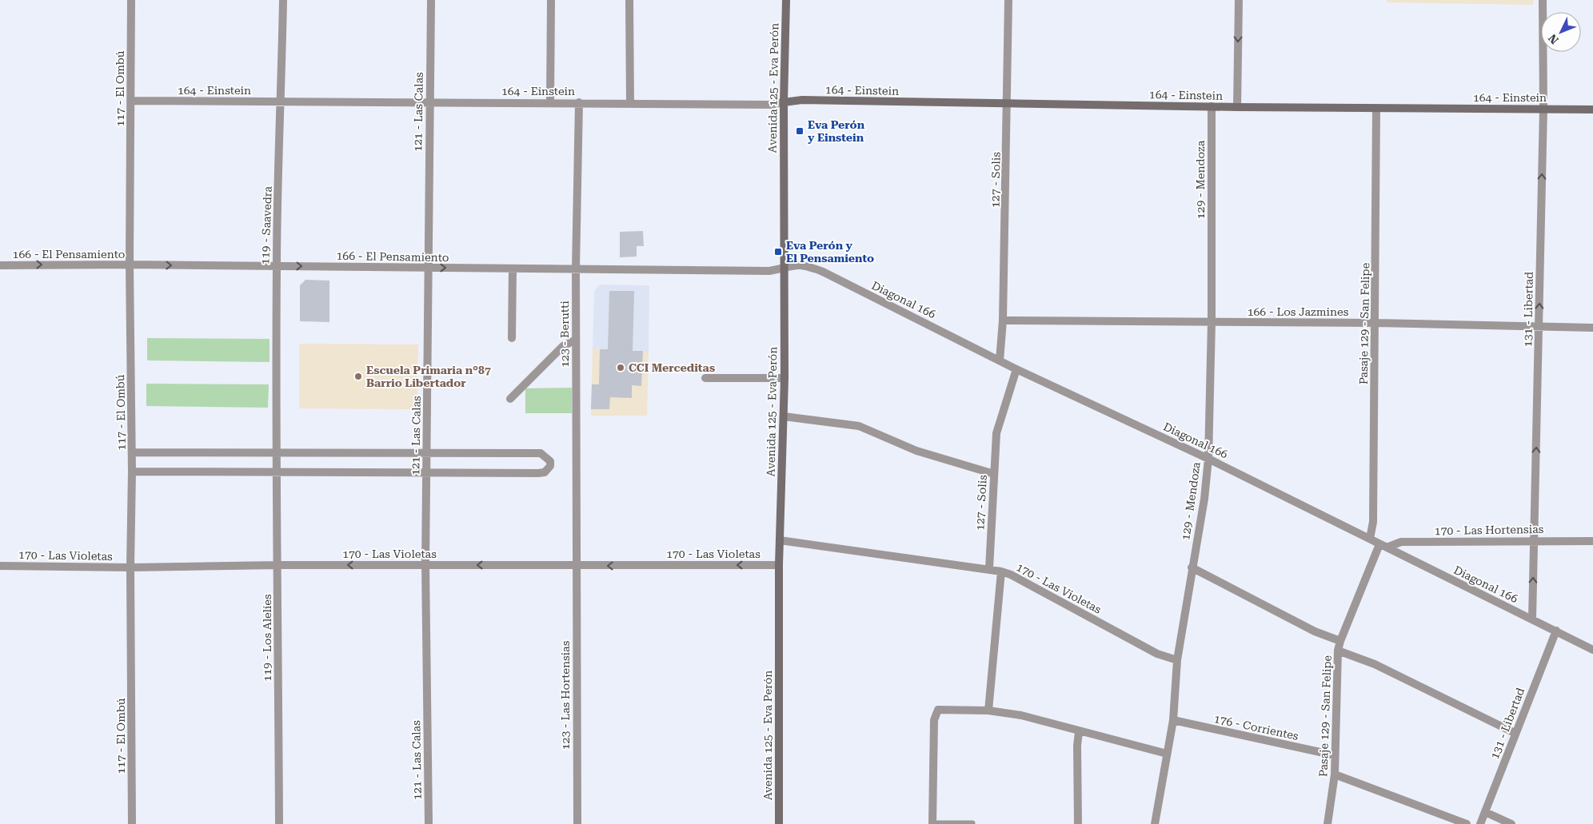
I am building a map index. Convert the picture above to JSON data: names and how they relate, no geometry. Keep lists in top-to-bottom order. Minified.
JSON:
{"streets":{"street":["Avenida 125 - Eva Perón","117 - El Ombú","164 - Einstein","121 - Las Calas","127 - Solis","129 - Mendoza","119 - Saavedra","166 - El Pensamiento","Diagonal 166","131 - Libertad","166 - Los Jazmines","Pasaje 129 - San Felipe","123 - Berutti","170 - Las Hortensias","170 - Las Violetas","119 - Los Alelíes","123 - Las Hortensias","176 - Corrientes"]},"crossings":[["Avenida 125 - Eva Perón","164 - Einstein"],["Avenida 125 - Eva Perón","166 - El Pensamiento"],["Avenida 125 - Eva Perón","Diagonal 166"],["Avenida 125 - Eva Perón","170 - Las Violetas"],["117 - El Ombú","164 - Einstein"],["117 - El Ombú","166 - El Pensamiento"],["117 - El Ombú","170 - Las Violetas"],["164 - Einstein","121 - Las Calas"],["164 - Einstein","127 - Solis"],["164 - Einstein","129 - Mendoza"],["164 - Einstein","119 - Saavedra"],["164 - Einstein","131 - Libertad"],["164 - Einstein","Pasaje 129 - San Felipe"],["164 - Einstein","123 - Berutti"],["121 - Las Calas","166 - El Pensamiento"],["121 - Las Calas","170 - Las Violetas"],["127 - Solis","Diagonal 166"],["127 - Solis","166 - Los Jazmines"],["127 - Solis","170 - Las Violetas"],["129 - Mendoza","Diagonal 166"],["129 - Mendoza","166 - Los Jazmines"],["129 - Mendoza","170 - Las Violetas"],["129 - Mendoza","176 - Corrientes"],["119 - Saavedra","166 - El Pensamiento"],["119 - Saavedra","119 - Los Alelíes"],["166 - El Pensamiento","Diagonal 166"],["166 - El Pensamiento","123 - Berutti"],["Diagonal 166","131 - Libertad"],["Diagonal 166","Pasaje 129 - San Felipe"],["Diagonal 166","170 - Las Hortensias"],["131 - Libertad","166 - Los Jazmines"],["131 - Libertad","170 - Las Hortensias"],["166 - Los Jazmines","Pasaje 129 - San Felipe"],["Pasaje 129 - San Felipe","170 - Las Hortensias"],["Pasaje 129 - San Felipe","176 - Corrientes"],["123 - Berutti","170 - Las Violetas"],["123 - Berutti","123 - Las Hortensias"],["170 - Las Violetas","119 - Los Alelíes"],["170 - Las Violetas","123 - Las Hortensias"]],"one_way":["166 - El Pensamiento","131 - Libertad","170 - Las Violetas"],"places":{"transit":["Eva Perón y Einstein","Eva Perón y El Pensamiento"],"other":["CCI Merceditas","Escuela Primaria n°87 Barrio Libertador"]},"north":"bottom left"}
